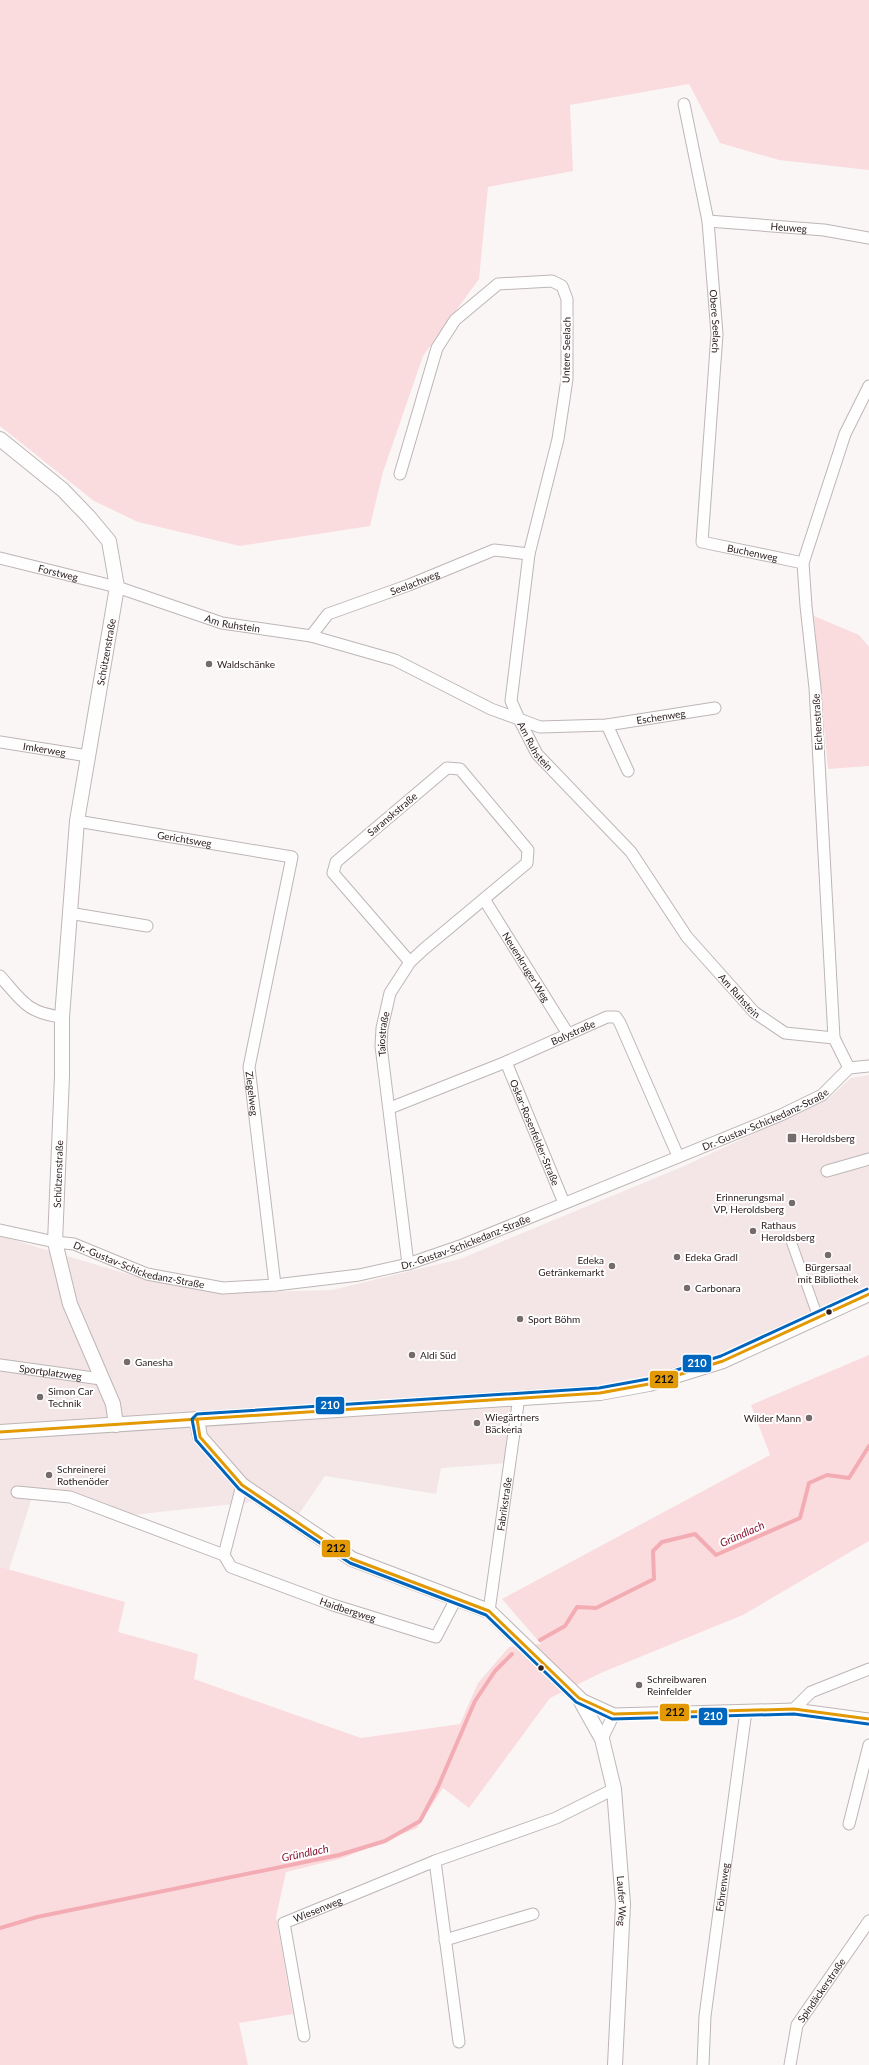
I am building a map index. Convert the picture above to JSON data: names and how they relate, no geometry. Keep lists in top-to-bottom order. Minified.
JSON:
{"streets":{"street":["Heuweg","Obere Seelach","Untere Seelach","Buchenweg","Forstweg","Seelachweg","Am Ruhstein","Schützenstraße","Eschenweg","Eichenstraße","Imkerweg","Saranskstraße","Gerichtsweg","Neuenkruger Weg","Bolystraße","Taiostraße","Ziegelweg","Dr.-Gustav-Schickedanz-Straße","Oskar-Rosenfelder-Straße","Sportplatzweg","Fabrikstraße","Haidbergweg","Föhrenweg","Laufer Weg","Wiesenweg","Spindäckerstraße"]},"crossings":[["Heuweg","Obere Seelach"],["Obere Seelach","Buchenweg"],["Untere Seelach","Seelachweg"],["Untere Seelach","Am Ruhstein"],["Untere Seelach","Eschenweg"],["Buchenweg","Eichenstraße"],["Forstweg","Am Ruhstein"],["Forstweg","Schützenstraße"],["Seelachweg","Am Ruhstein"],["Am Ruhstein","Schützenstraße"],["Am Ruhstein","Eschenweg"],["Am Ruhstein","Eichenstraße"],["Schützenstraße","Imkerweg"],["Schützenstraße","Gerichtsweg"],["Schützenstraße","Dr.-Gustav-Schickedanz-Straße"],["Schützenstraße","Sportplatzweg"],["Eichenstraße","Dr.-Gustav-Schickedanz-Straße"],["Saranskstraße","Taiostraße"],["Gerichtsweg","Ziegelweg"],["Neuenkruger Weg","Bolystraße"],["Neuenkruger Weg","Taiostraße"],["Bolystraße","Taiostraße"],["Bolystraße","Dr.-Gustav-Schickedanz-Straße"],["Bolystraße","Oskar-Rosenfelder-Straße"],["Taiostraße","Dr.-Gustav-Schickedanz-Straße"],["Ziegelweg","Dr.-Gustav-Schickedanz-Straße"],["Dr.-Gustav-Schickedanz-Straße","Oskar-Rosenfelder-Straße"],["Fabrikstraße","Laufer Weg"],["Laufer Weg","Wiesenweg"]],"water":["Gründlach"],"places":{"other":["Waldschänke","Erinnerungsmal VP, Heroldsberg","Rathaus Heroldsberg","Bürgersaal mit Bibliothek","Edeka Gradl","Edeka Getränkemarkt","Carbonara","Sport Böhm","Aldi Süd","Ganesha","Simon Car Technik","Wilder Mann","Wiegärtners Bäckeria","Schreinerei Rothenöder","Schreibwaren Reinfelder"],"transit":["Heroldsberg"]},"lines":["transit line 210","transit line 212"]}
